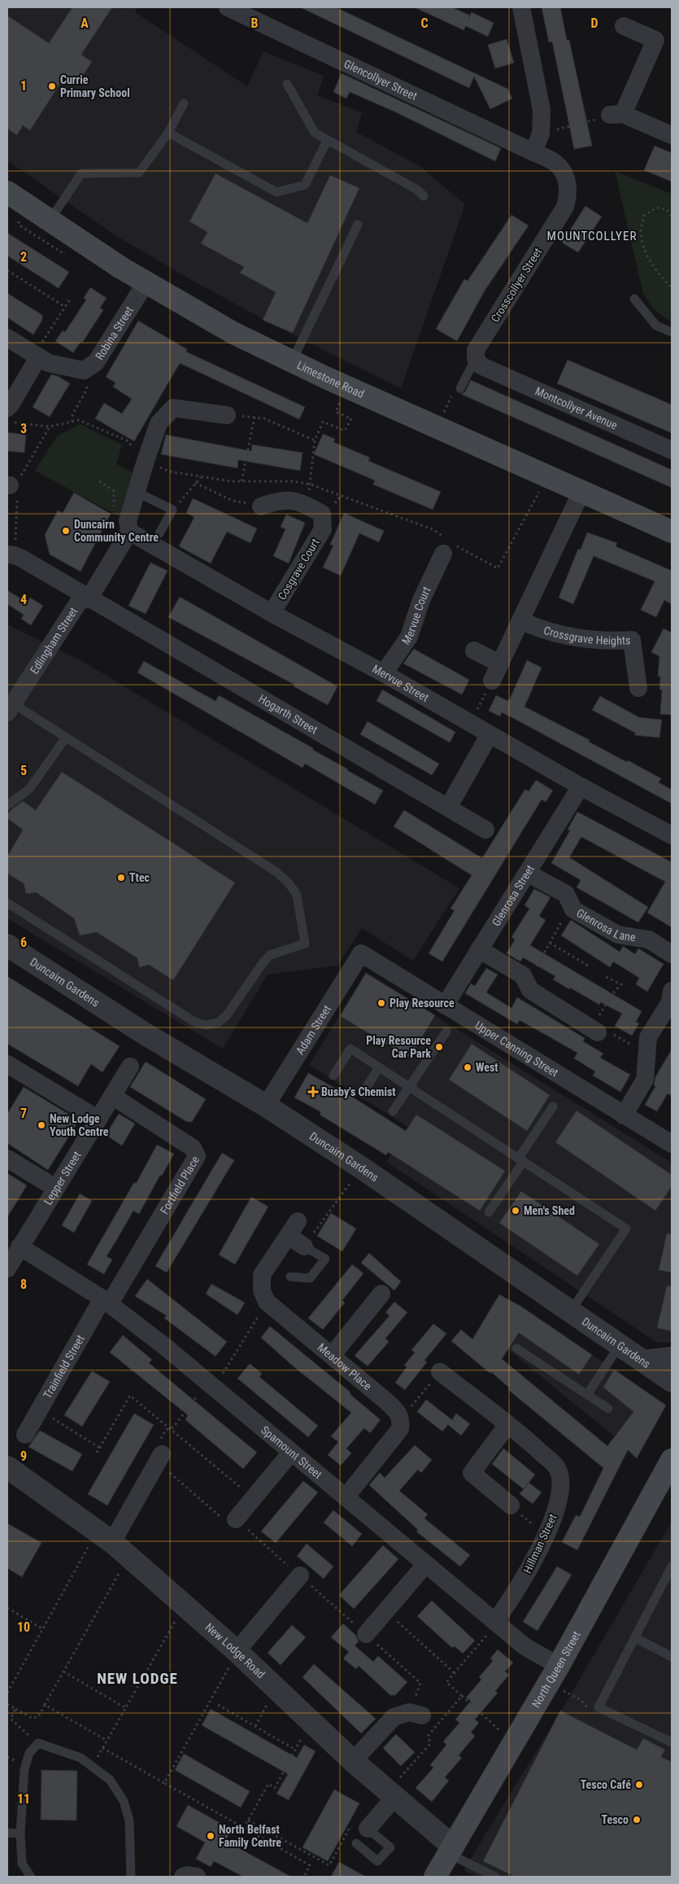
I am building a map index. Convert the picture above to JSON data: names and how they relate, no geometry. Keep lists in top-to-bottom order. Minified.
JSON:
{"streets":{"main road":["Limestone Road","North Queen Street"],"street":["Glencollyer Street","Crosscollyer Street","Robina Street","Montcollyer Avenue","Cosgrave Court","Mervue Court","Crossgrave Heights","Edlingham Street","Mervue Street","Hogarth Street","Glenrosa Street","Glenrosa Lane","Duncairn Gardens","Adam Street","Upper Canning Street","Lepper Street","Fortfield Place","Trainfield Street","Meadow Place","Spamount Street","Hillman Street","New Lodge Road"]},"crossings":[["Glencollyer Street","Crosscollyer Street"],["Crosscollyer Street","Montcollyer Avenue"],["Robina Street","Limestone Road"],["Cosgrave Court","Mervue Street"],["Mervue Court","Mervue Street"],["Edlingham Street","Mervue Street"],["Edlingham Street","Hogarth Street"],["Mervue Street","Glenrosa Street"],["Glenrosa Street","Glenrosa Lane"],["Glenrosa Street","Upper Canning Street"],["Duncairn Gardens","Adam Street"],["Adam Street","Upper Canning Street"],["Lepper Street","Fortfield Place"],["Lepper Street","Spamount Street"],["Fortfield Place","Trainfield Street"],["Fortfield Place","Spamount Street"],["Trainfield Street","Spamount Street"],["Spamount Street","Hillman Street"],["Spamount Street","North Queen Street"],["New Lodge Road","North Queen Street"]],"districts":["MOUNTCOLLYER","NEW LODGE"],"places":{"other":["Currie Primary School","Duncairn Community Centre","Ttec","Play Resource","Play Resource Car Park","West","New Lodge Youth Centre","Men's Shed","Tesco Café","Tesco","North Belfast Family Centre"],"health":["Busby's Chemist"]},"grid":{"columns":["A","B","C","D"],"rows":["1","2","3","4","5","6","7","8","9","10","11"]}}
